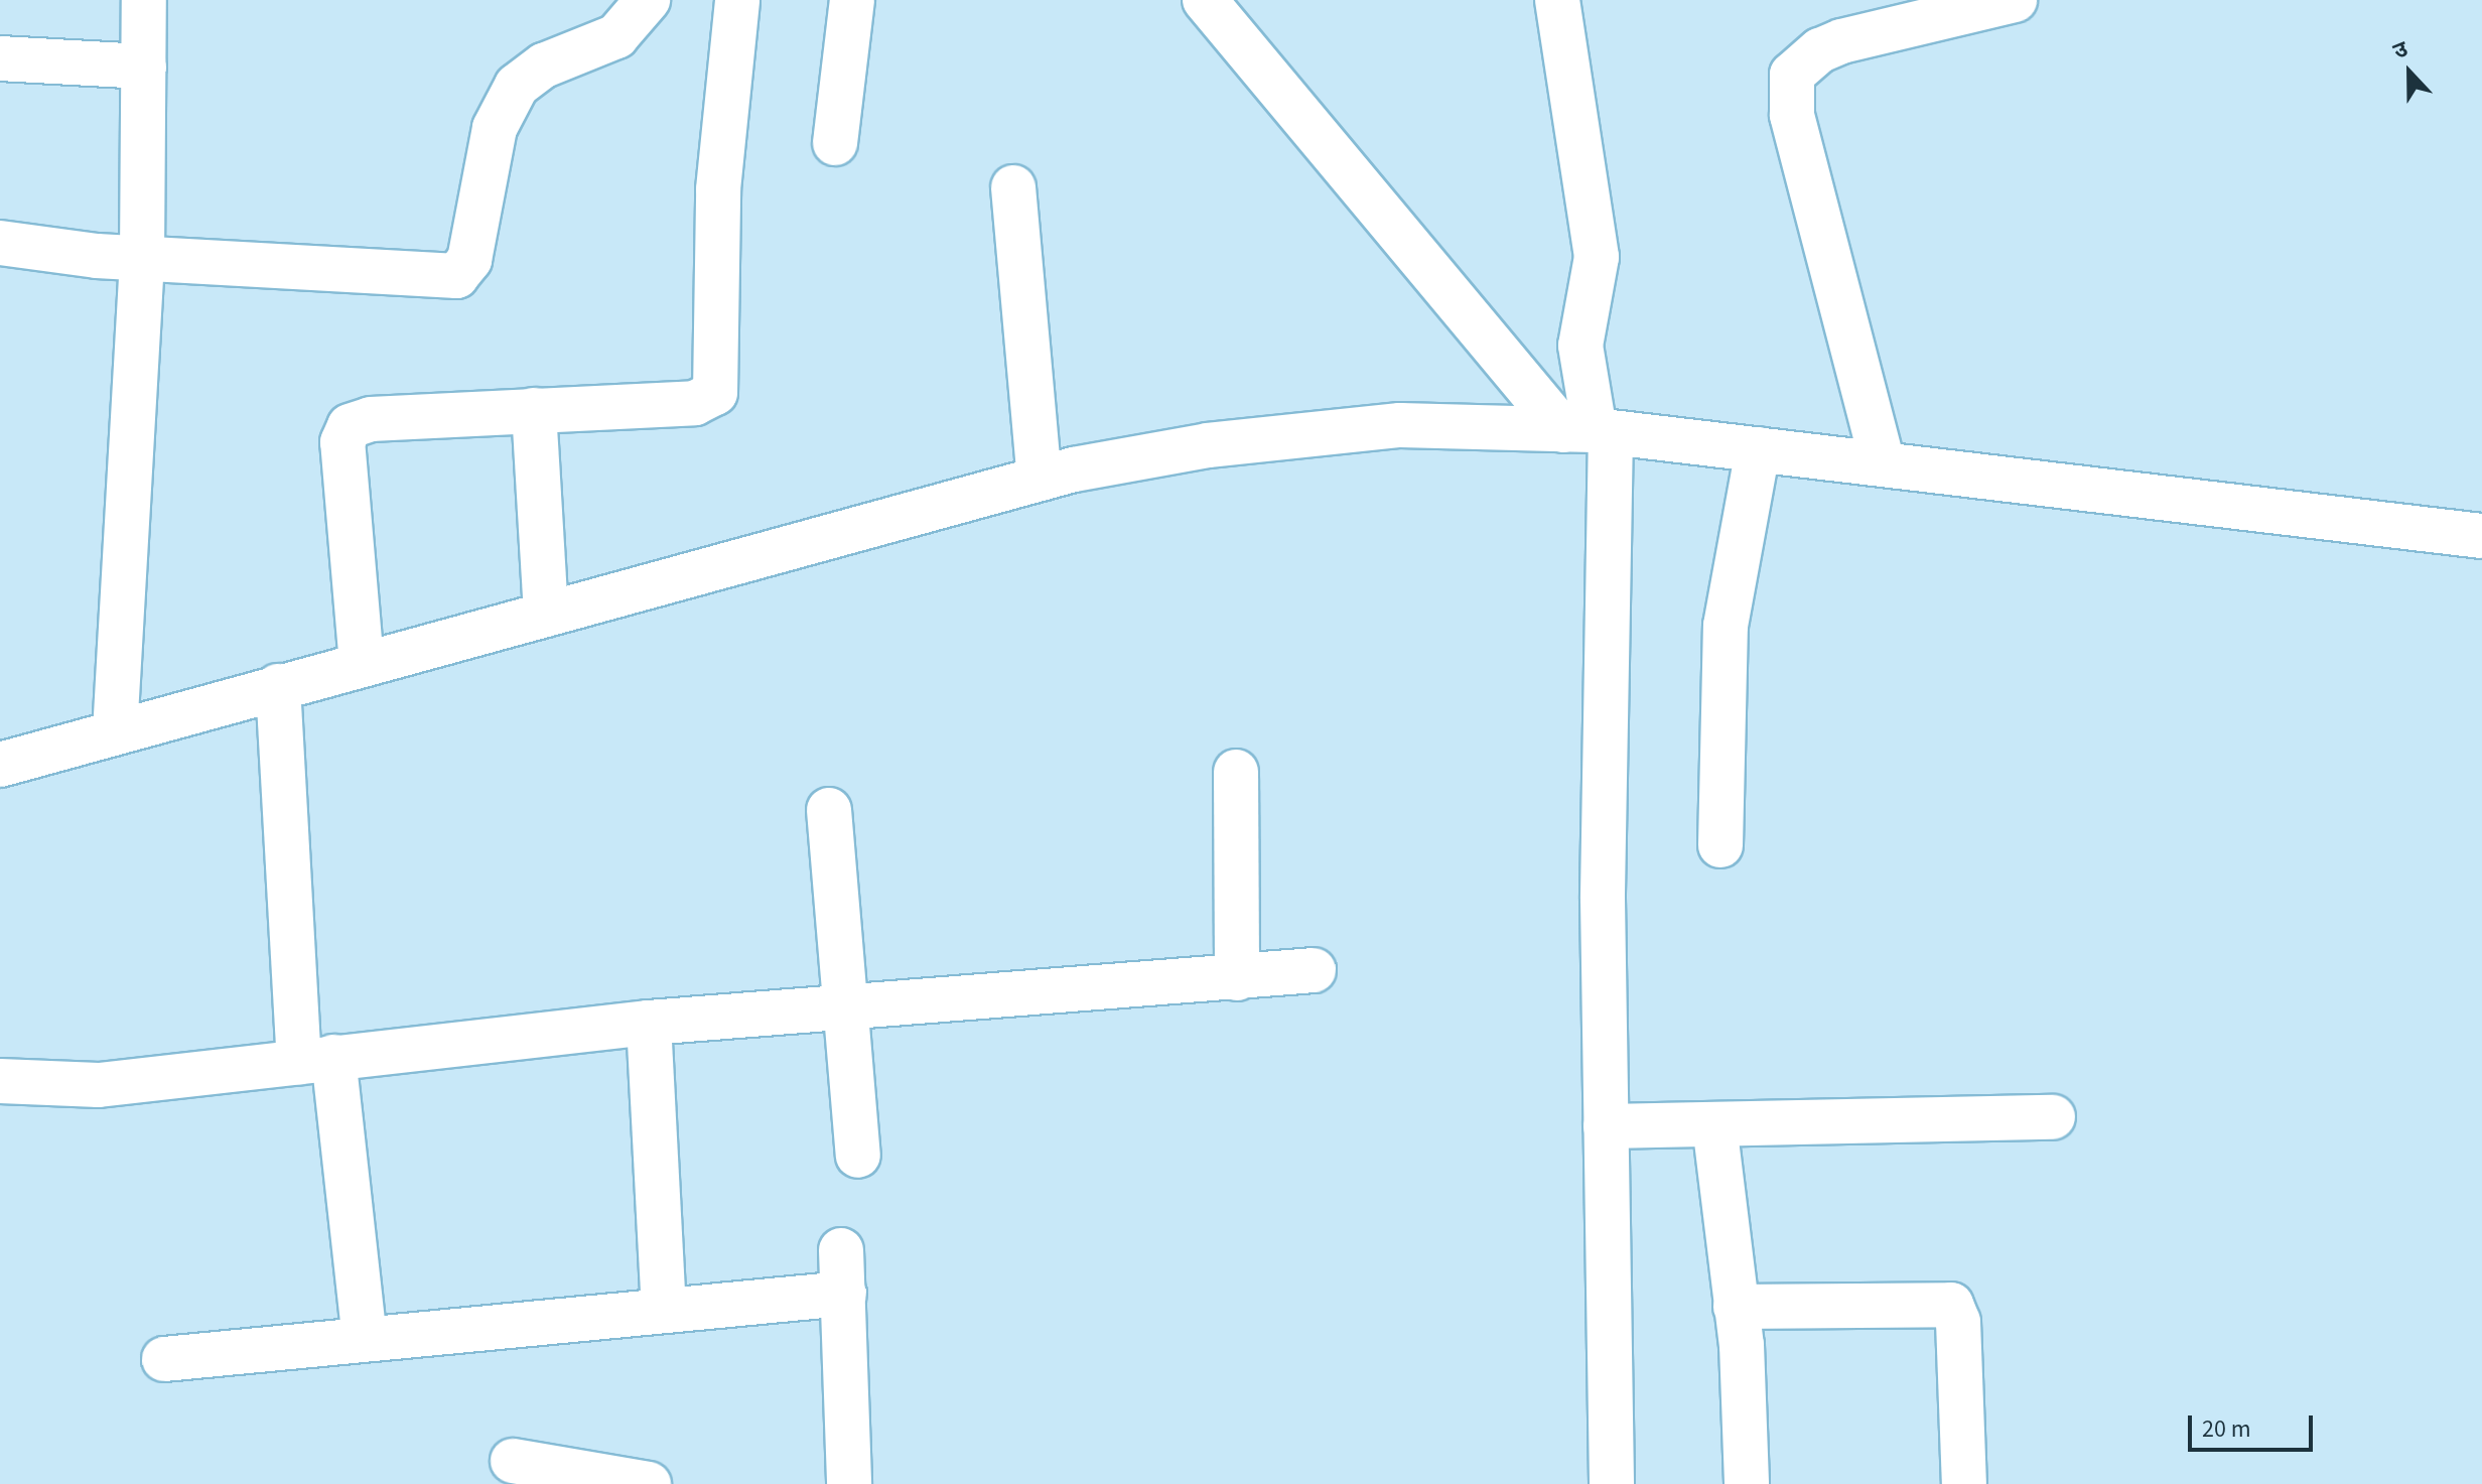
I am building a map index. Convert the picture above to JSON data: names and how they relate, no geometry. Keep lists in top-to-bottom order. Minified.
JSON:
{"scale_bar":"20 m","north":"top"}
